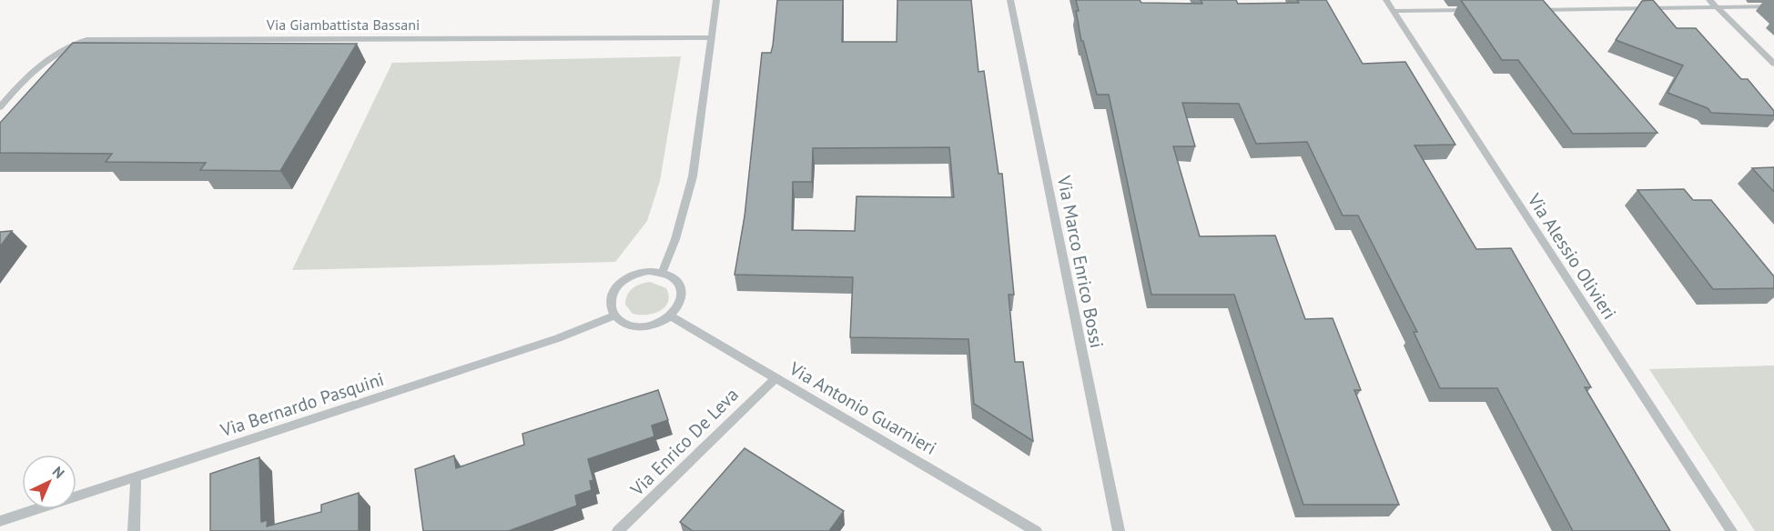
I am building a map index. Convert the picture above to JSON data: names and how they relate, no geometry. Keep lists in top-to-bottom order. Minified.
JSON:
{"streets":{"street":["Via Giambattista Bassani","Via Alessio Olivieri","Via Marco Enrico Bossi","Via Bernardo Pasquini","Via Antonio Guarnieri","Via Enrico De Leva"]},"crossings":[["Via Bernardo Pasquini","Via Antonio Guarnieri"],["Via Antonio Guarnieri","Via Enrico De Leva"]],"north":"top right"}
